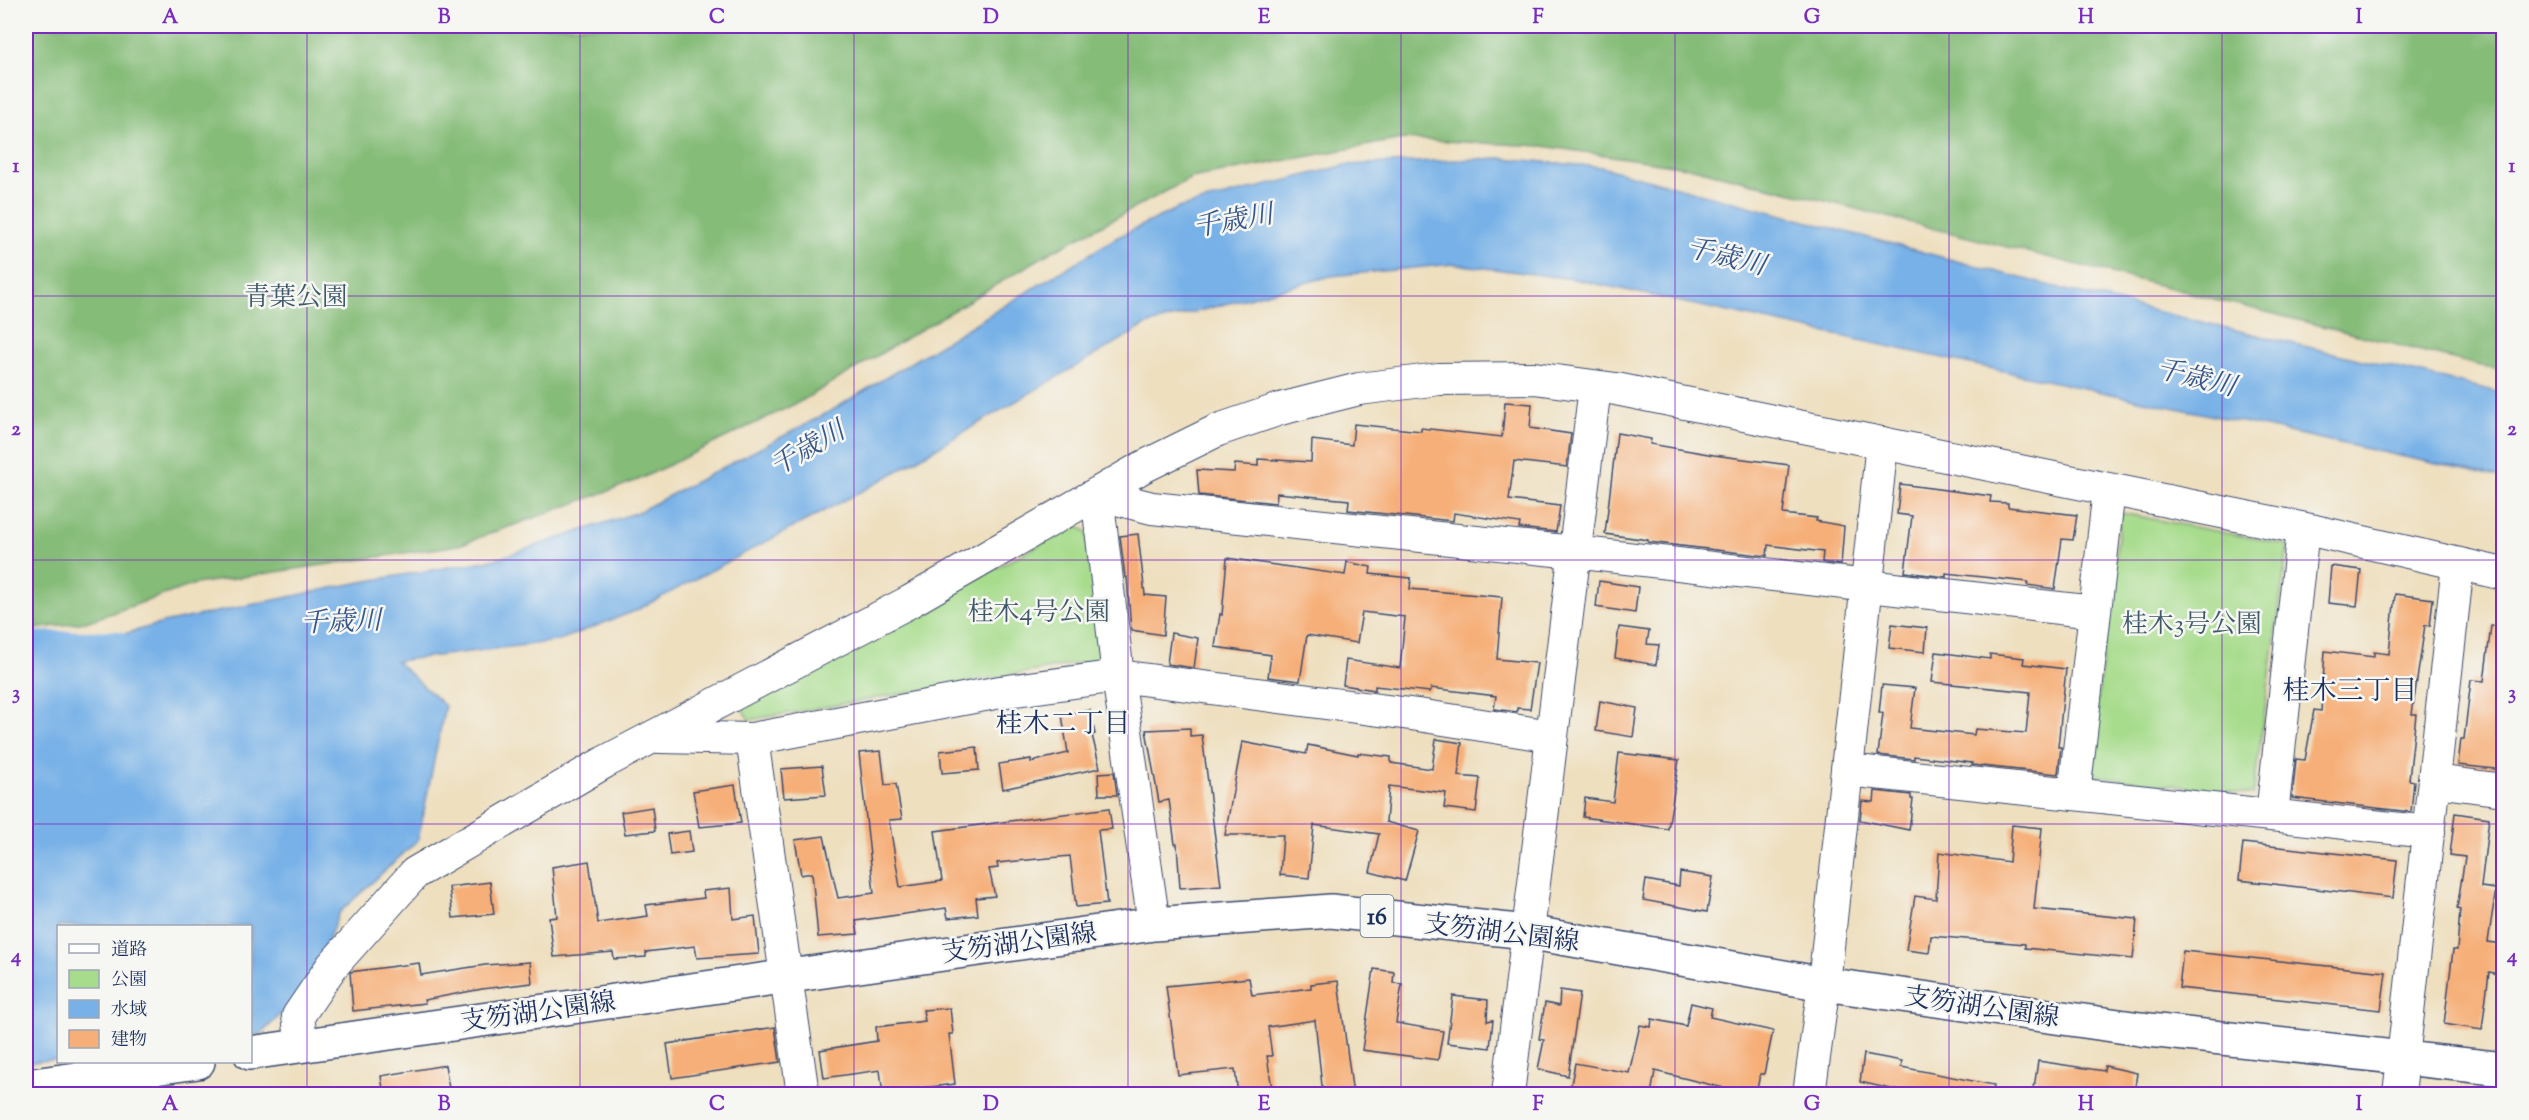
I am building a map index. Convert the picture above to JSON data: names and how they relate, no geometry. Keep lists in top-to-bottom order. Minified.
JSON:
{"streets":{"main road":["16","支笏湖公園線"]},"districts":["桂木三丁目","桂木二丁目"],"water":["千歳川"],"parks":["青葉公園","桂木4号公園","桂木3号公園"],"legend":["道路","公園","水域","建物"],"grid":{"columns":["A","B","C","D","E","F","G","H","I"],"rows":["1","2","3","4"]}}
